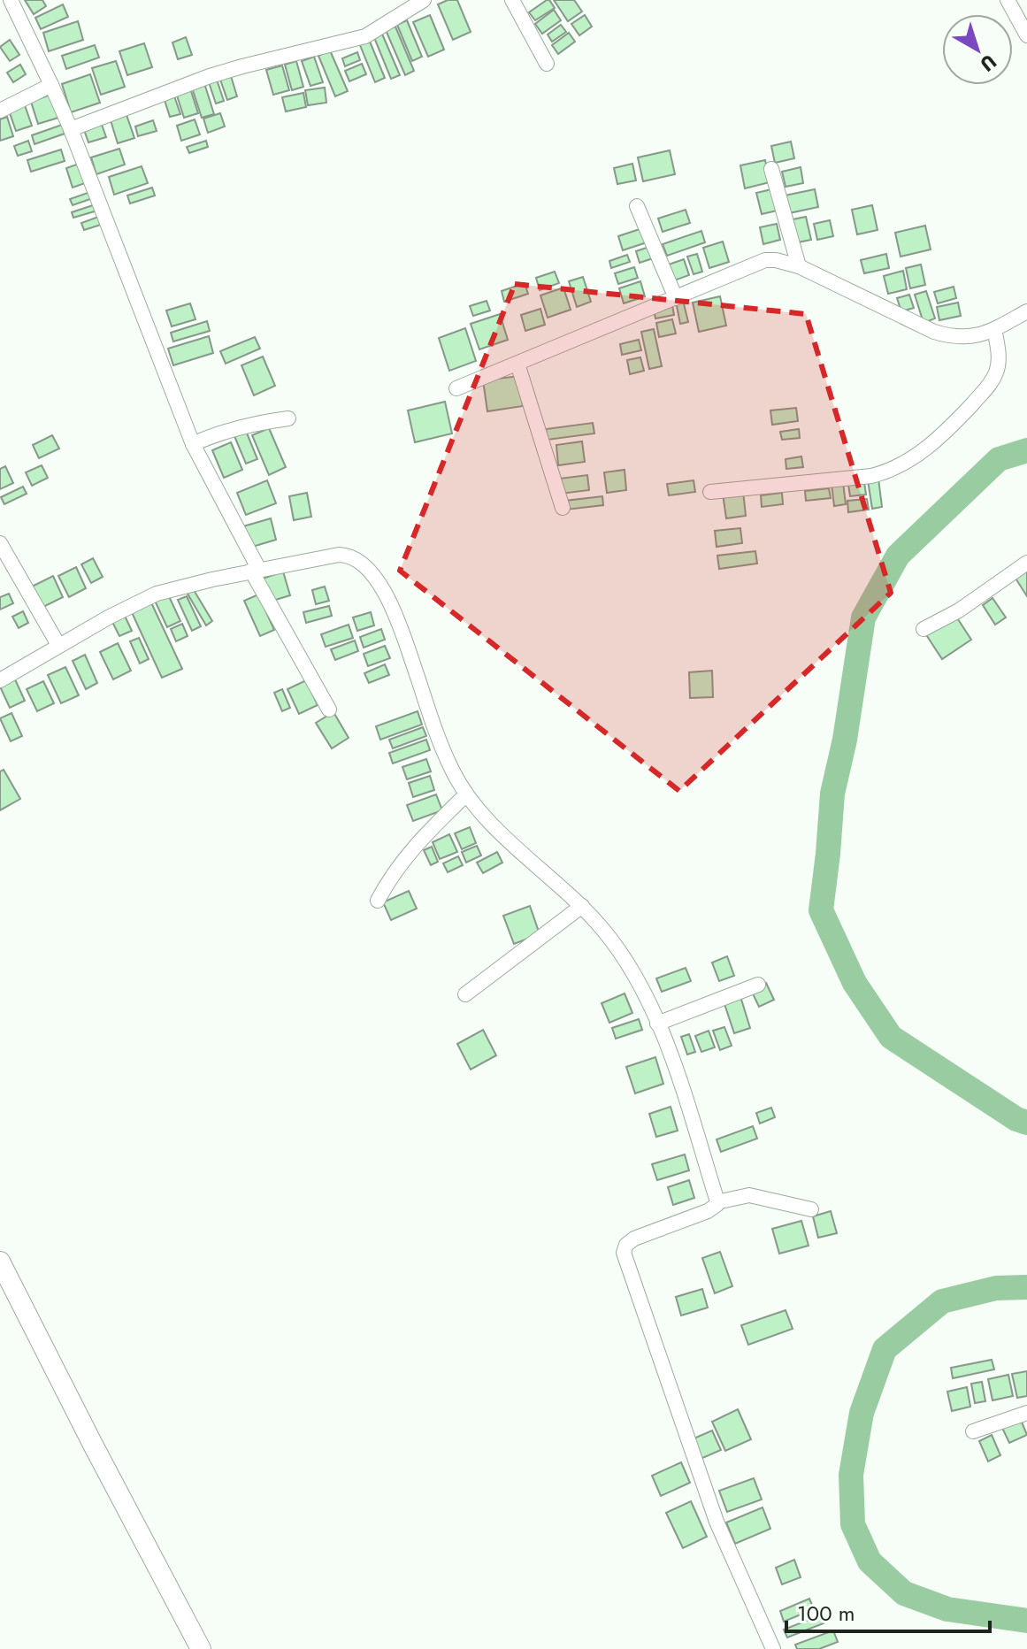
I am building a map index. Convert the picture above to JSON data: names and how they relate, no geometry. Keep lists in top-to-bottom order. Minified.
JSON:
{"scale_bar":"100 m","north":"bottom right"}
